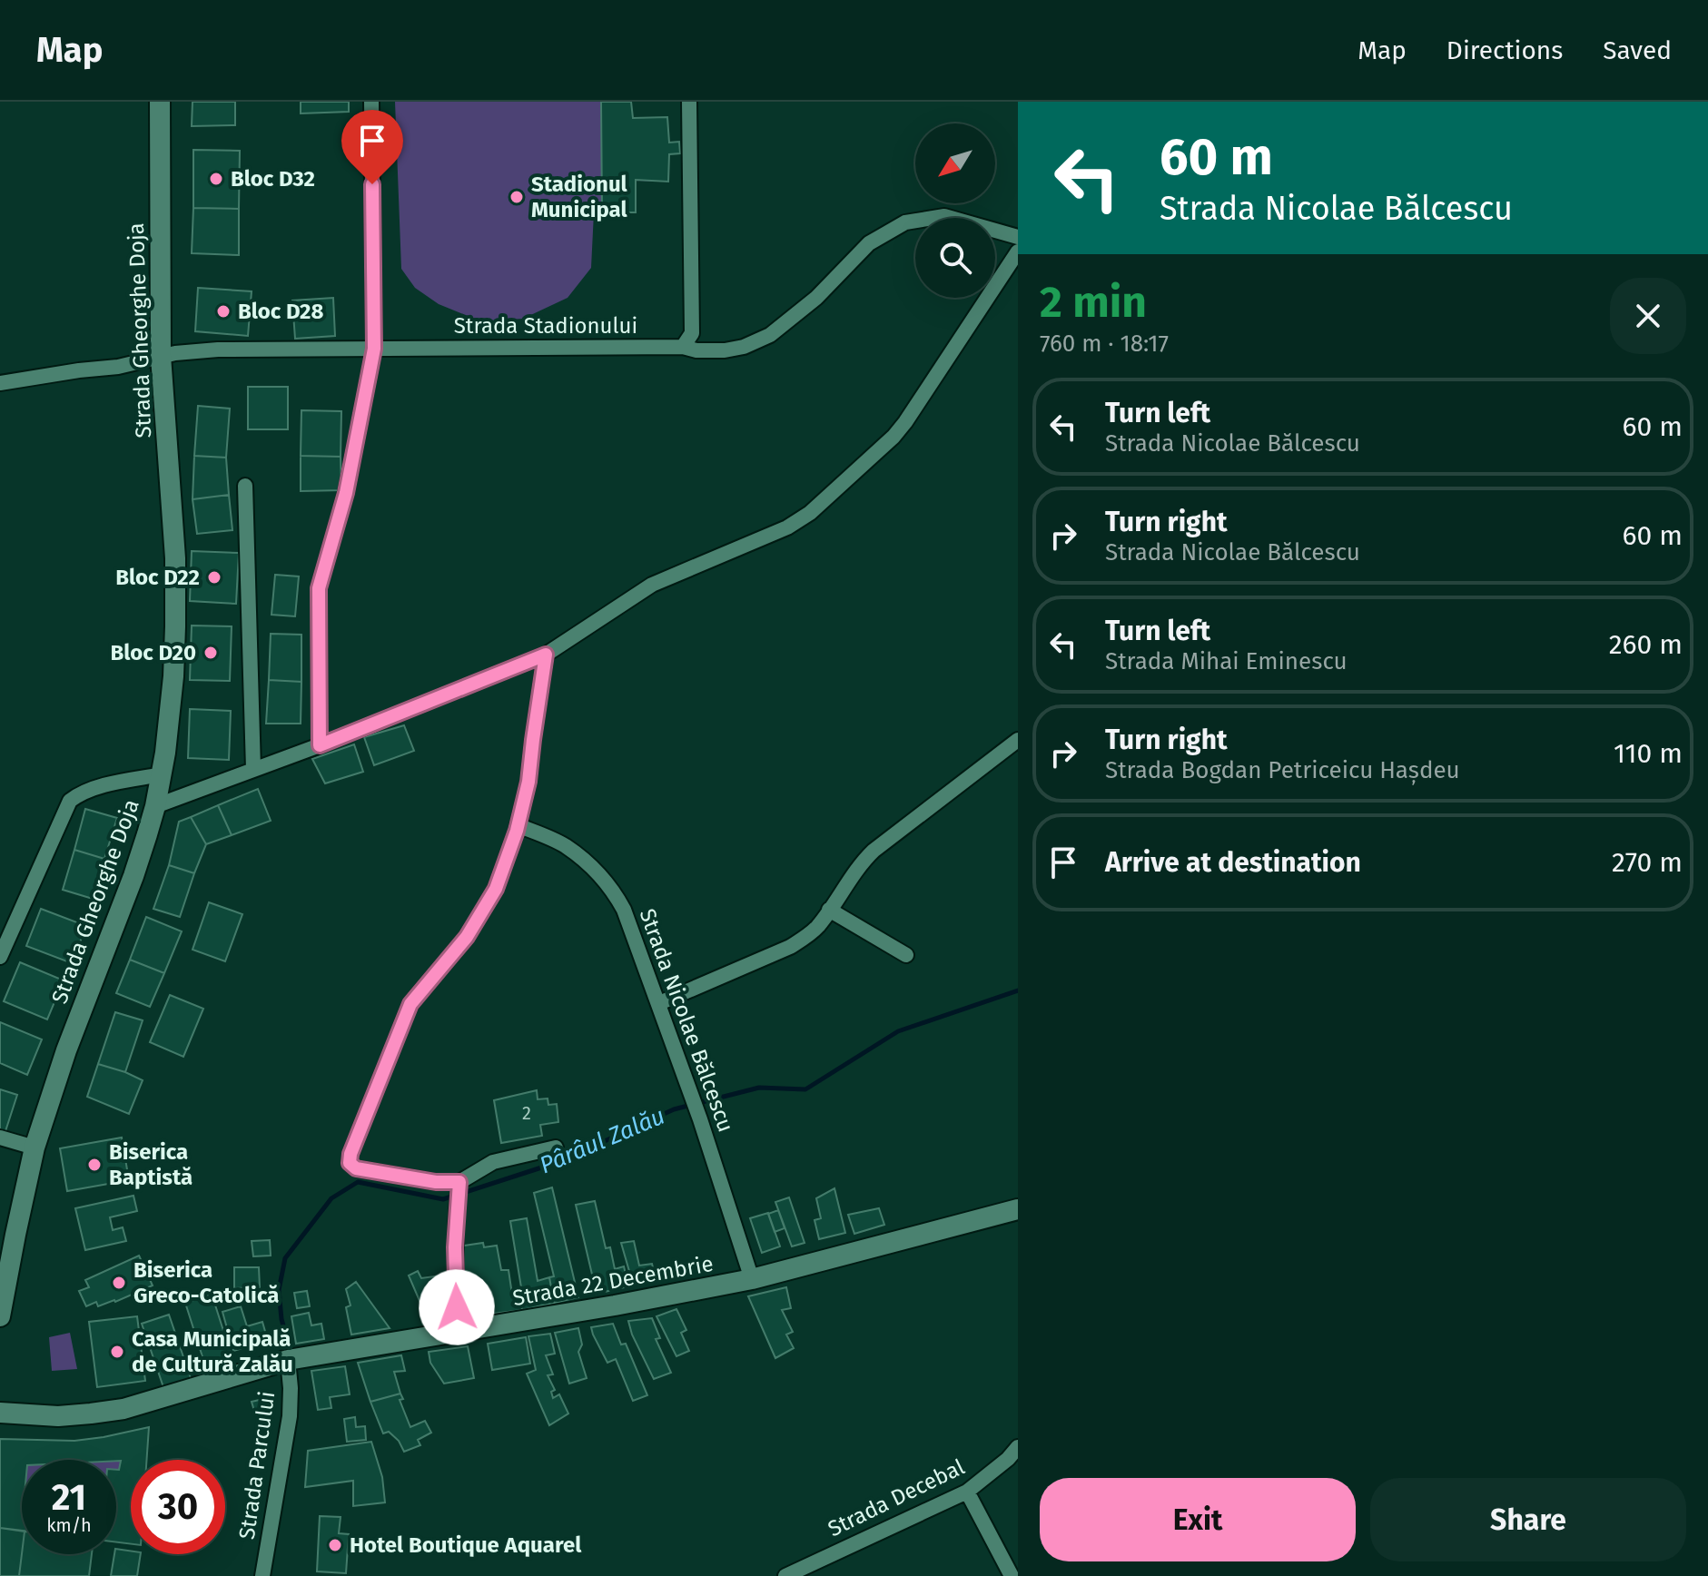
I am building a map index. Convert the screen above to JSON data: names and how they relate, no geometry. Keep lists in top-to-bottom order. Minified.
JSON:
{"streets":{"main road":["Strada Gheorghe Doja","Strada 22 Decembrie"],"street":["Strada Stadionului","Strada Nicolae Bălcescu","Strada Parcului","Strada Decebal"]},"crossings":[["Strada Stadionului","Strada Gheorghe Doja"],["Strada Nicolae Bălcescu","Strada 22 Decembrie"],["Strada 22 Decembrie","Strada Parcului"]],"water":["Pârâul Zalău"],"places":["Bloc D32","Stadionul Municipal","Bloc D28","Bloc D22","Bloc D20","Biserica Baptistă","Biserica Greco-Catolică","Casa Municipală de Cultură Zalău","Hotel Boutique Aquarel"],"house_numbers":["2"],"north":"bottom left","page":{"header":"Map","nav":["Map","Directions","Saved"],"turn":["60 m","Strada Nicolae Bălcescu"],"heading":["2 min","760 m · 18:17"],"list":[{"name":"Turn left","note":"Strada Nicolae Bălcescu","value":"60 m"},{"name":"Turn right","note":"Strada Nicolae Bălcescu","value":"60 m"},{"name":"Turn left","note":"Strada Mihai Eminescu","value":"260 m"},{"name":"Turn right","note":"Strada Bogdan Petriceicu Hașdeu","value":"110 m"},{"name":"Arrive at destination","value":"270 m"}],"speed":"21 km/h","limit":"30","buttons":["Exit","Share"]}}
